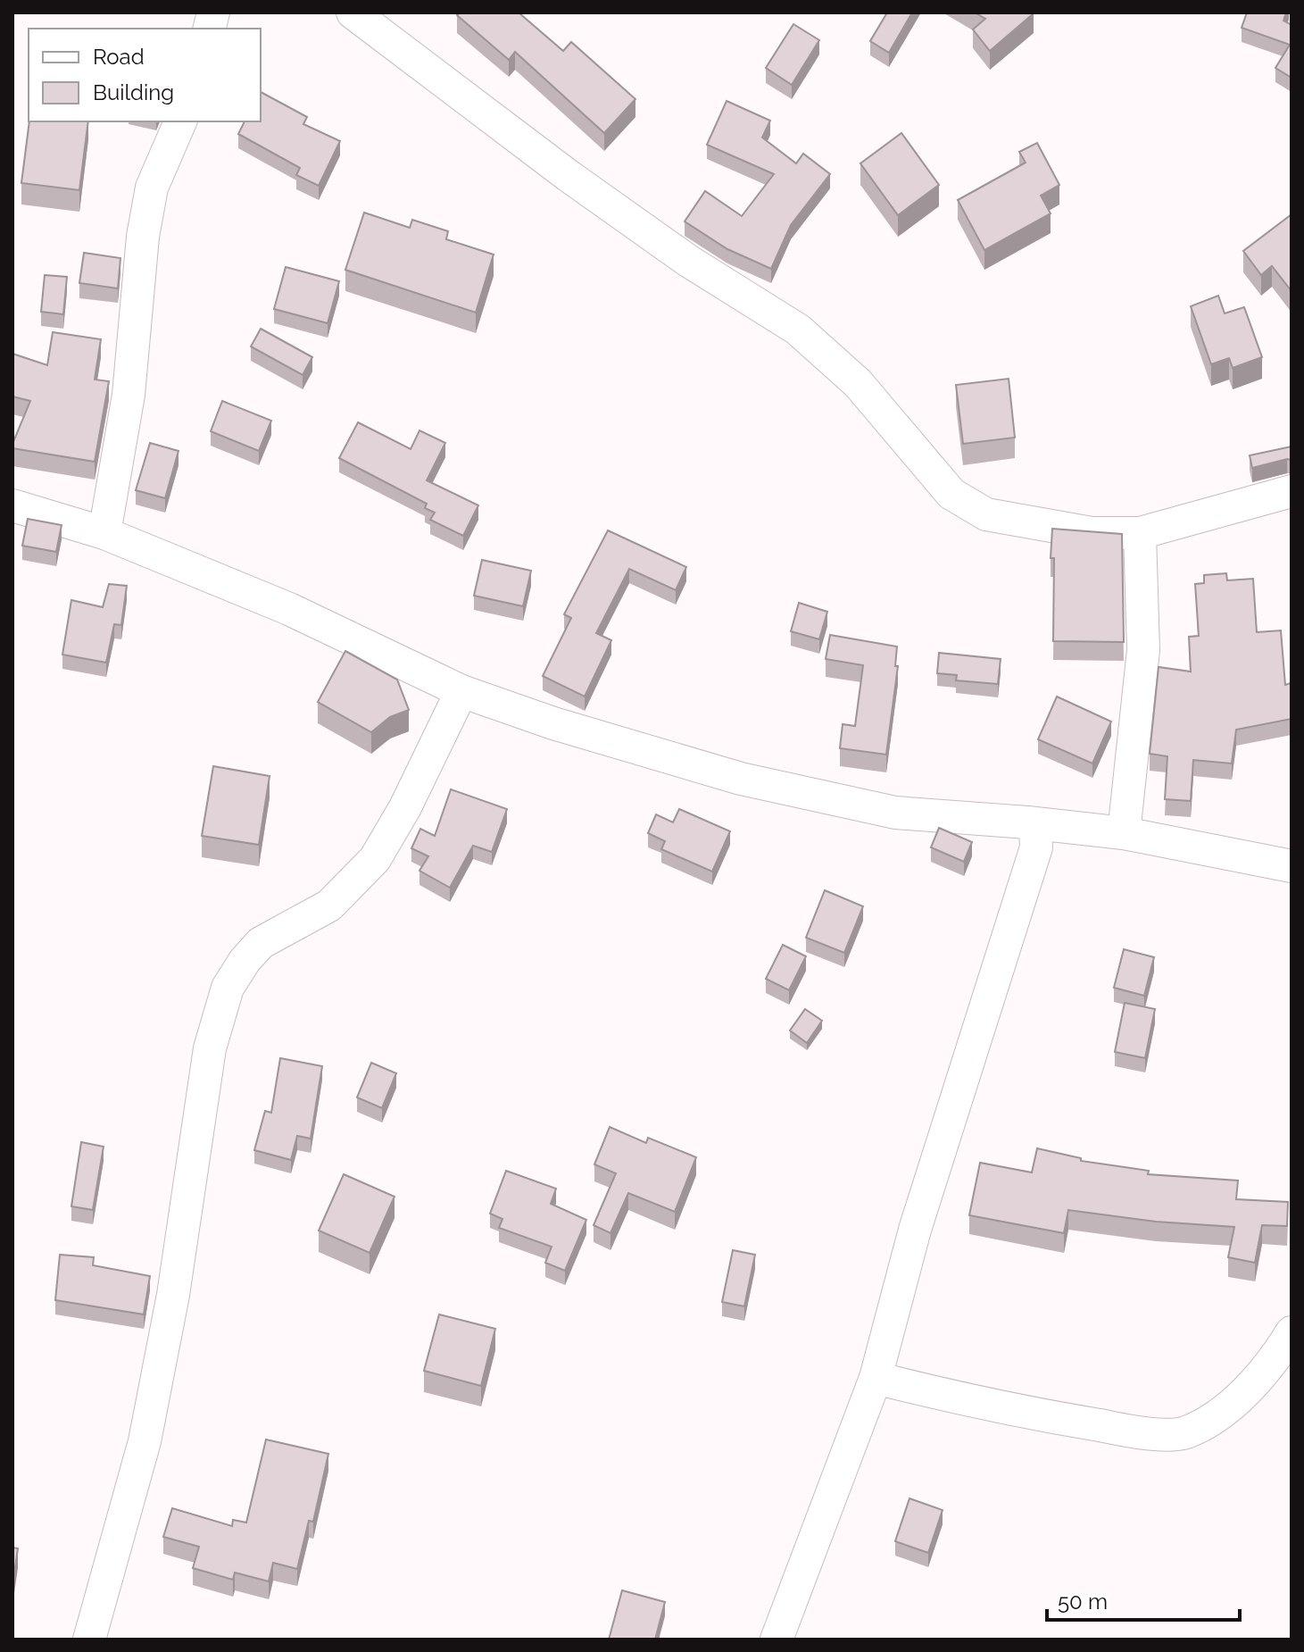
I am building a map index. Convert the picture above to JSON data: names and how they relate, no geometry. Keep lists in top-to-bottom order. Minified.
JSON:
{"legend":["Road","Building"],"scale_bar":"50 m"}
